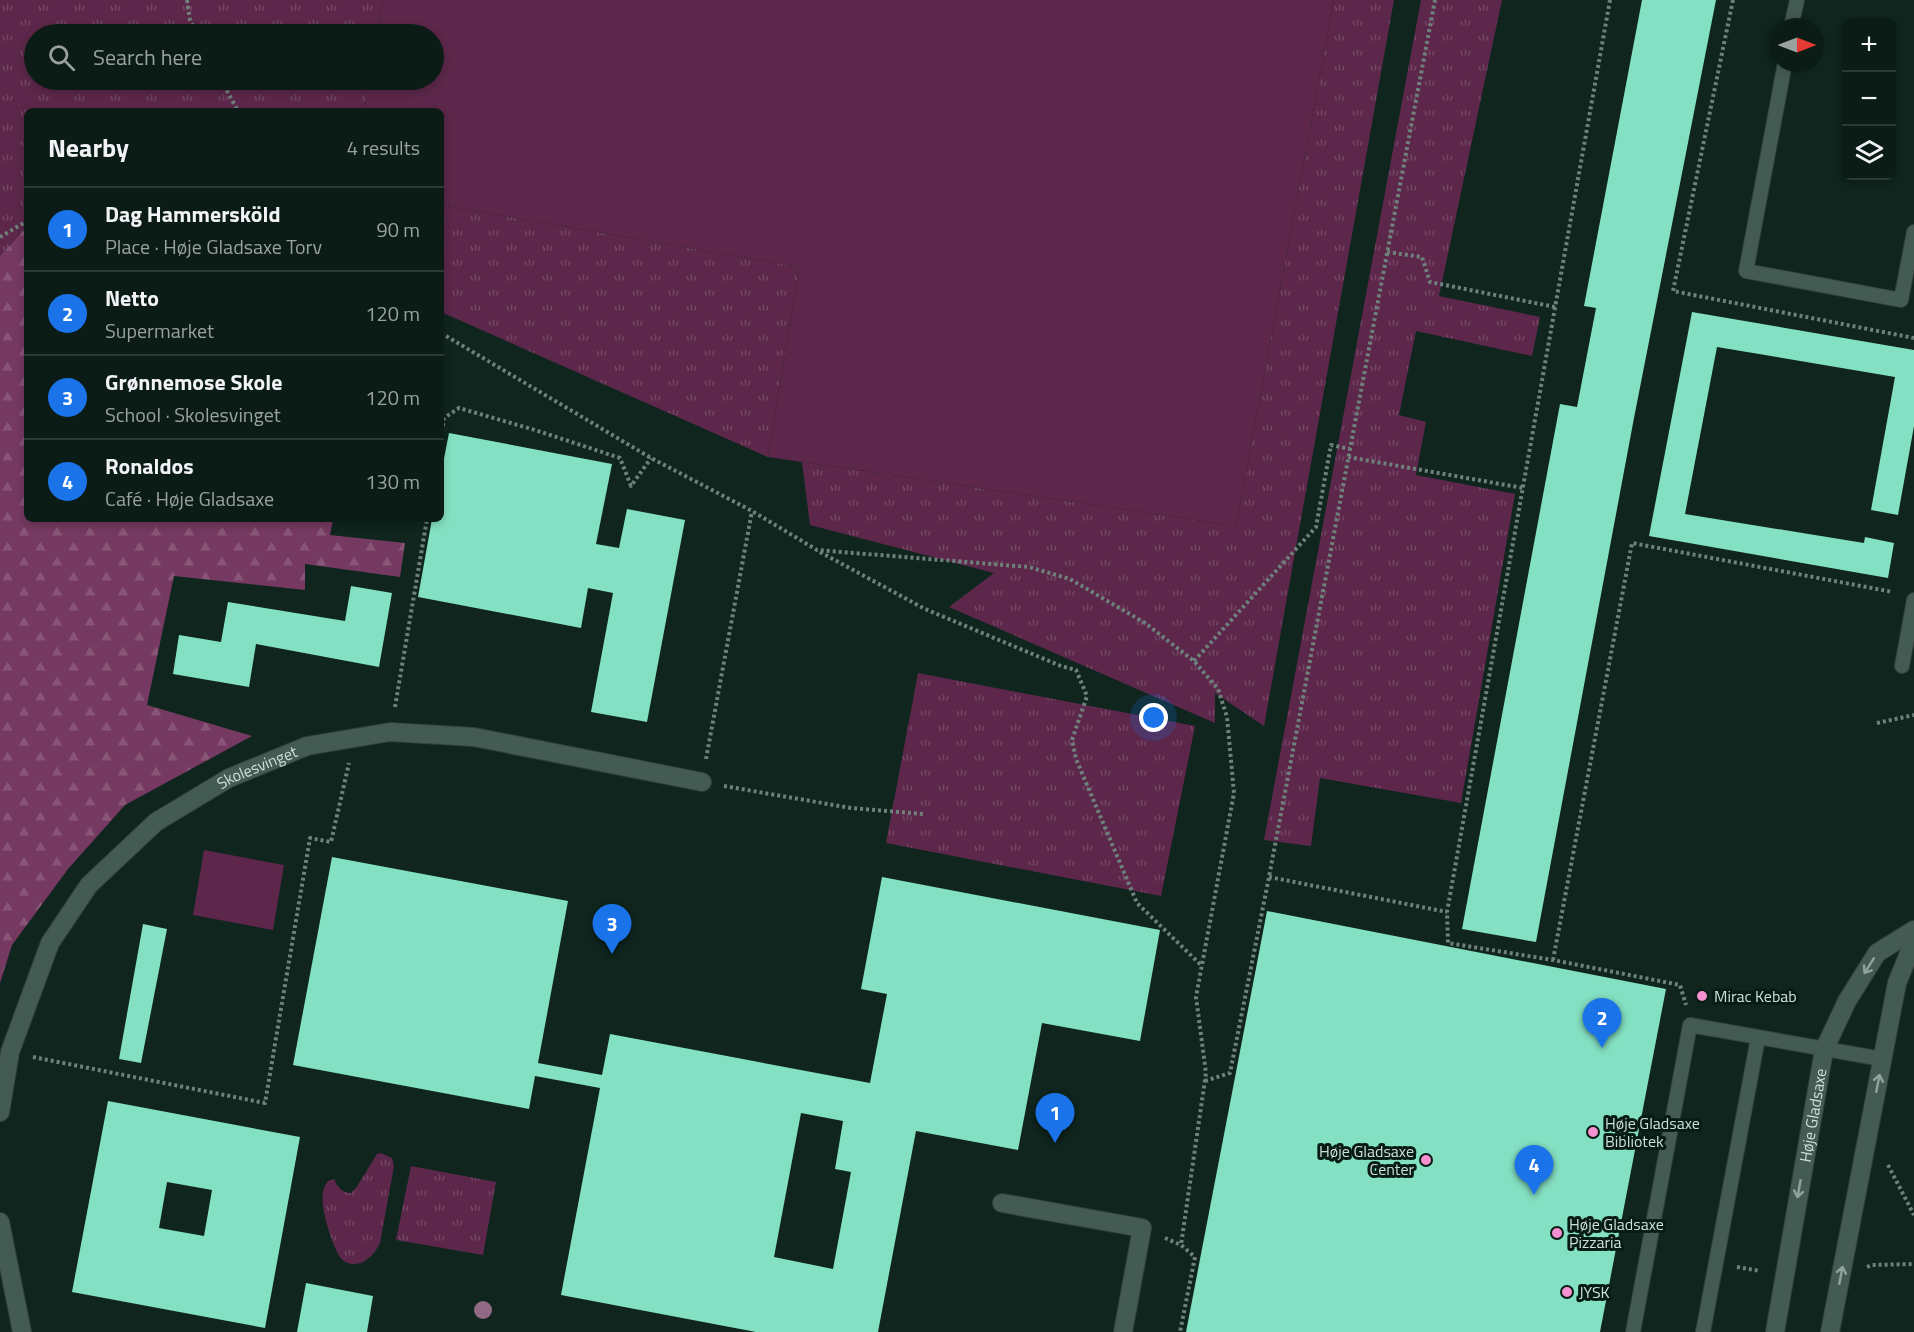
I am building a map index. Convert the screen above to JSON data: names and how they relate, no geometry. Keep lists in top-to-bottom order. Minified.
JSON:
{"streets":{"street":["Skolesvinget","Høje Gladsaxe"]},"places":["Mirac Kebab","Høje Gladsaxe Bibliotek","Høje Gladsaxe Center","Høje Gladsaxe Pizzaria","JYSK"],"north":"right","page":{"map_buttons":["+","−"],"search":"Search here","heading":["Nearby","4 results"],"list":[{"mark":"1","name":"Dag Hammersköld","note":"Place · Høje Gladsaxe Torv","value":"90 m"},{"mark":"2","name":"Netto","note":"Supermarket","value":"120 m"},{"mark":"3","name":"Grønnemose Skole","note":"School · Skolesvinget","value":"120 m"},{"mark":"4","name":"Ronaldos","note":"Café · Høje Gladsaxe","value":"130 m"}],"pins":["3","2","1","4"]}}
